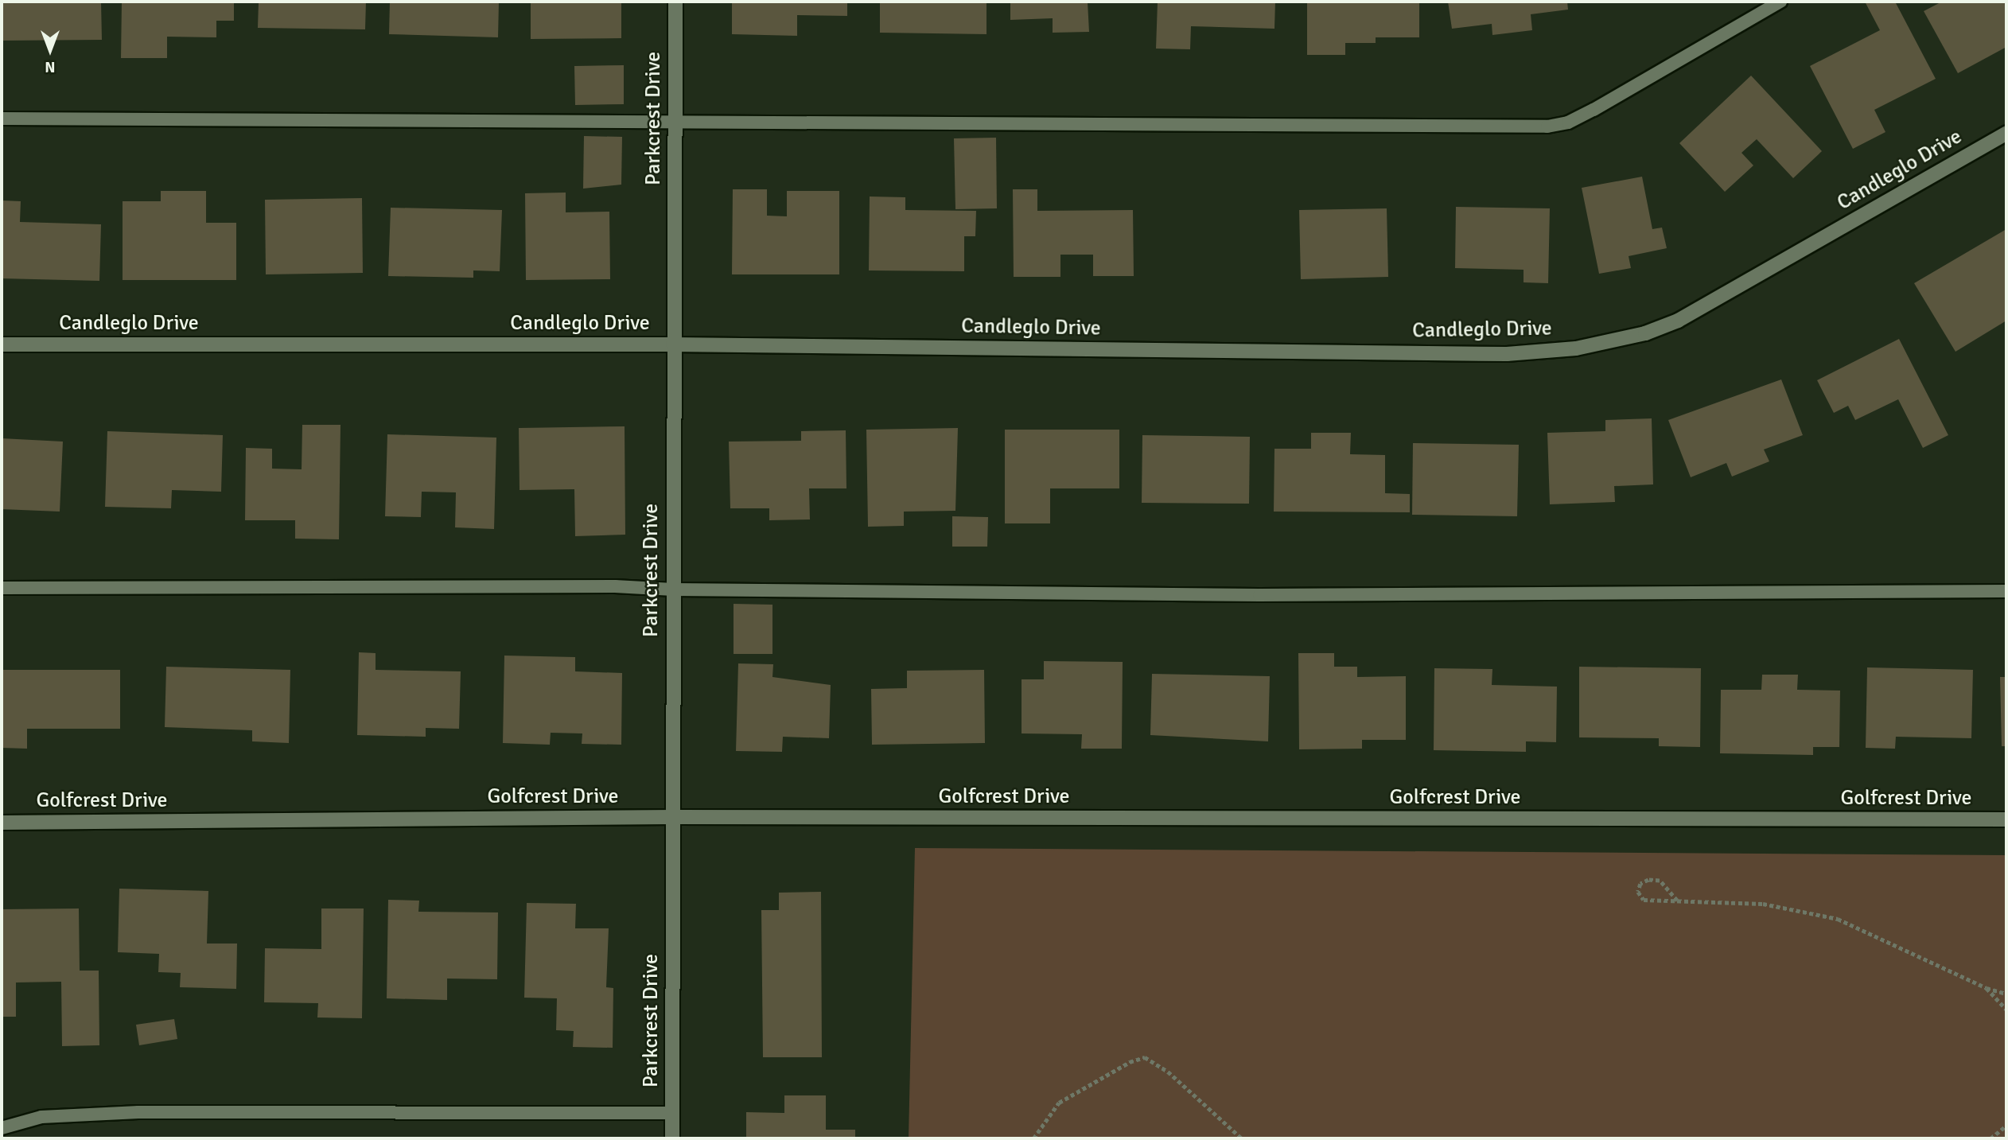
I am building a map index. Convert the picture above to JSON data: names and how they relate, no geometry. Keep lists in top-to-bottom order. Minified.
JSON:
{"streets":{"street":["Parkcrest Drive","Candleglo Drive","Golfcrest Drive"]},"crossings":[["Parkcrest Drive","Candleglo Drive"],["Parkcrest Drive","Golfcrest Drive"]],"north":"bottom"}
